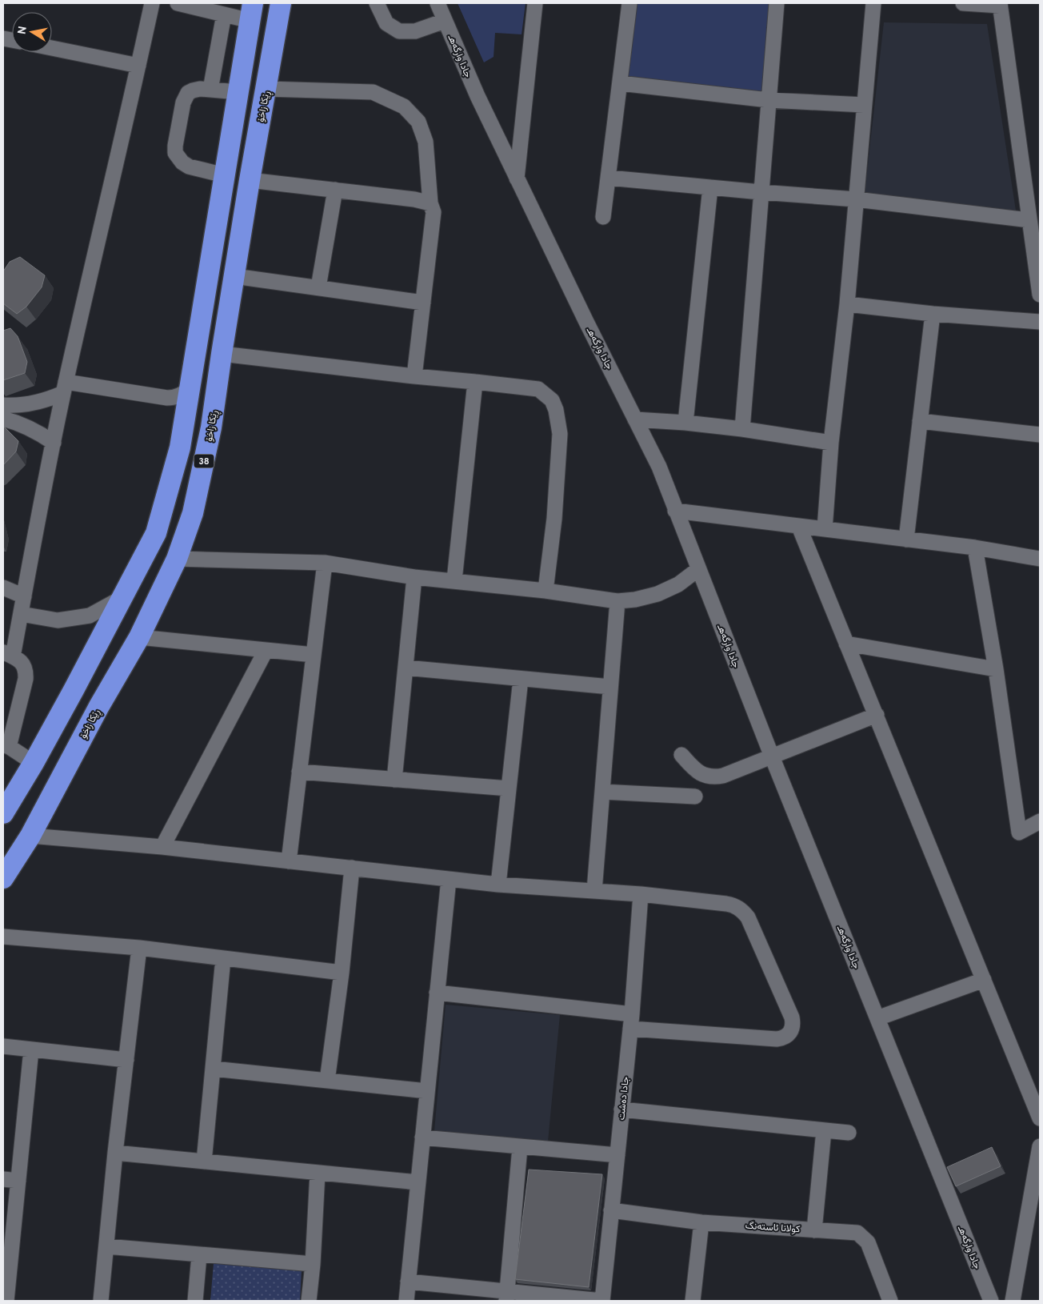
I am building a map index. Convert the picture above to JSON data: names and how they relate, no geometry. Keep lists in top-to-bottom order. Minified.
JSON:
{"streets":{"highway":["ڕێکا زاخۆ","38"],"street":["جادا وارگه‌هـ","جادا دەشت","کولانا ئاستەنگ"]},"crossings":[["جادا دەشت","کولانا ئاستەنگ"]],"north":"left"}
